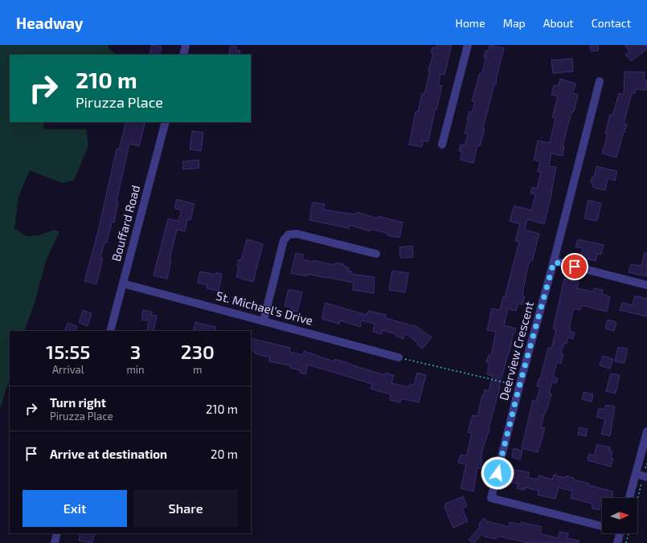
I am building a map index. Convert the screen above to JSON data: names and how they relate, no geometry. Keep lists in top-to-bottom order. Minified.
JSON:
{"streets":{"street":["Bouffard Road","St. Michael's Drive","Deerview Crescent"]},"crossings":[["Bouffard Road","St. Michael's Drive"]],"north":"right","page":{"header":"Headway","nav":["Home","Map","About","Contact"],"turn":["210 m","Piruzza Place"],"eta":["15:55","Arrival","3","min","230","m"],"list":[{"name":"Turn right","note":"Piruzza Place","value":"210 m"},{"name":"Arrive at destination","value":"20 m"}],"buttons":["Exit","Share"]}}
